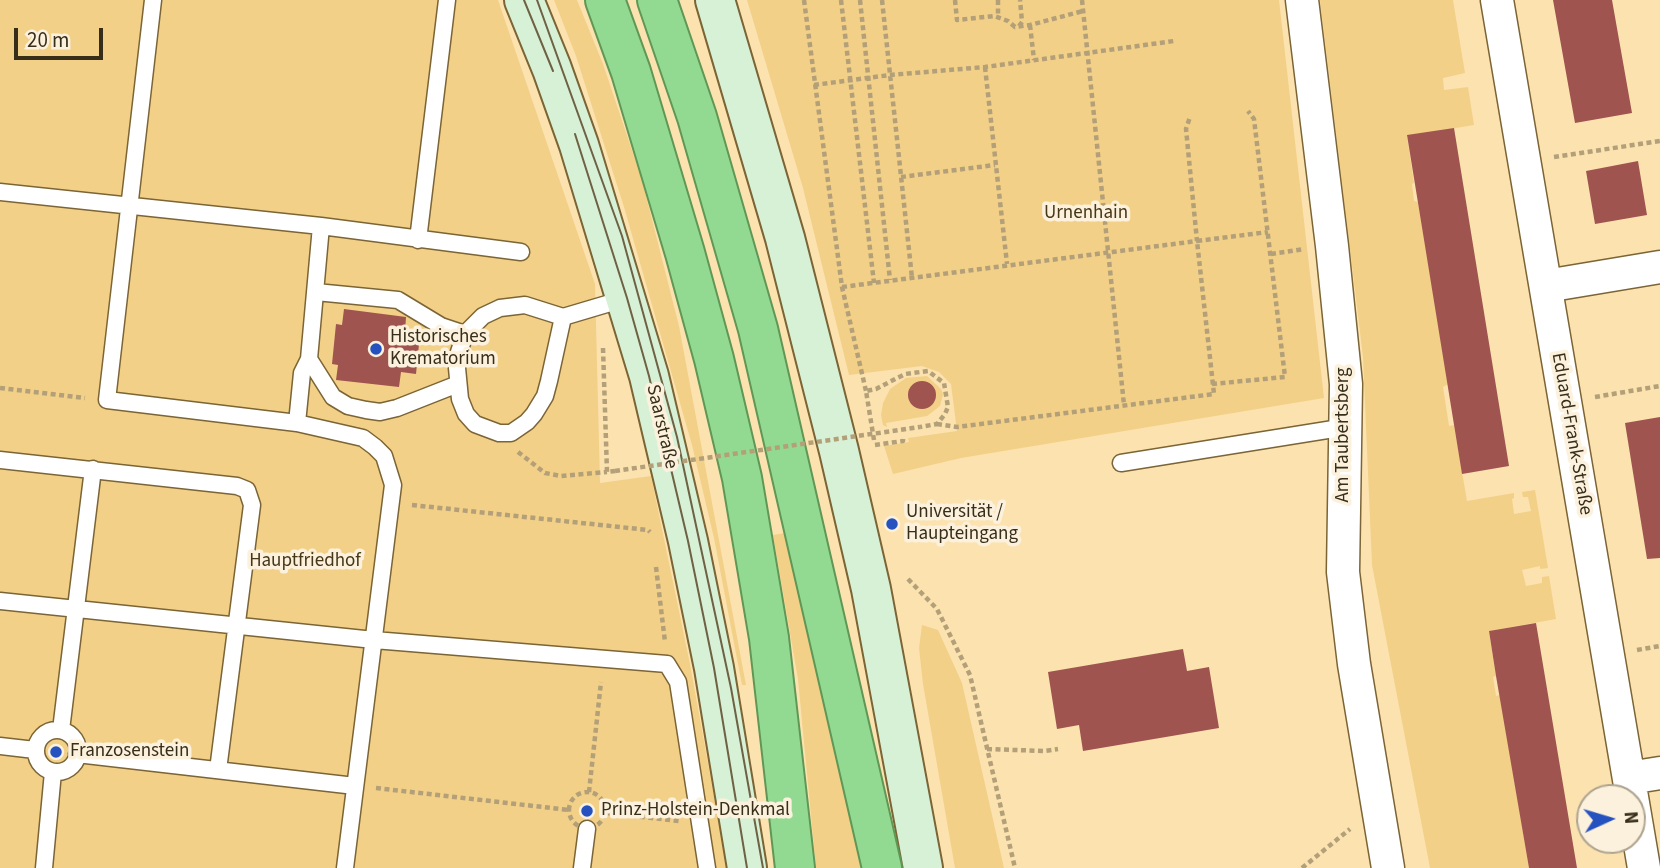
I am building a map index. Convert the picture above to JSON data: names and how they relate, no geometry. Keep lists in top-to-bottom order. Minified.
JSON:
{"streets":{"main road":["Saarstraße"],"street":["Eduard-Frank-Straße","Am Taubertsberg"]},"parks":["Urnenhain","Hauptfriedhof"],"places":["Historisches Krematorium","Universität / Haupteingang","Franzosenstein","Prinz-Holstein-Denkmal"],"scale_bar":"20 m","north":"right"}
